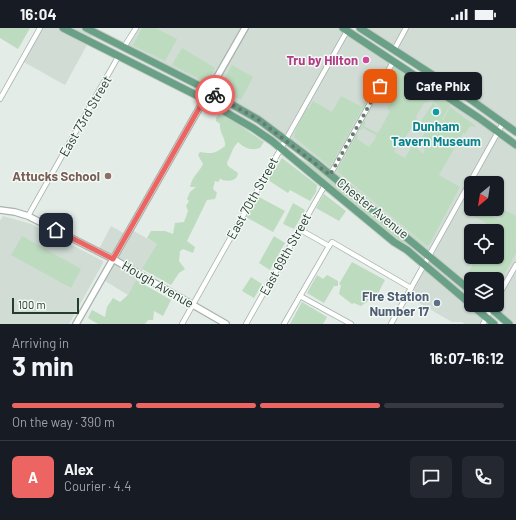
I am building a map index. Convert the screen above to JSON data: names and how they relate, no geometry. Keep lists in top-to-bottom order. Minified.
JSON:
{"streets":{"main road":["Chester Avenue"],"street":["East 73rd Street","East 70th Street","East 69th Street","Hough Avenue"]},"crossings":[["East 73rd Street","Chester Avenue"],["East 73rd Street","Hough Avenue"],["East 70th Street","Chester Avenue"],["East 70th Street","Hough Avenue"],["Chester Avenue","East 69th Street"]],"places":["Tru by Hilton","Cafe Phix","Dunham Tavern Museum","Attucks School","Fire Station Number 17"],"scale_bar":"100 m","north":"bottom left","page":{"status":"16:04","bubble":"Cafe Phix","scale":"100 m","heading":["3 min","Arriving in","16:07–16:12"],"panel":["Alex","Courier · 4.4"],"bar":"On the way · 390 m","round":"A"}}
